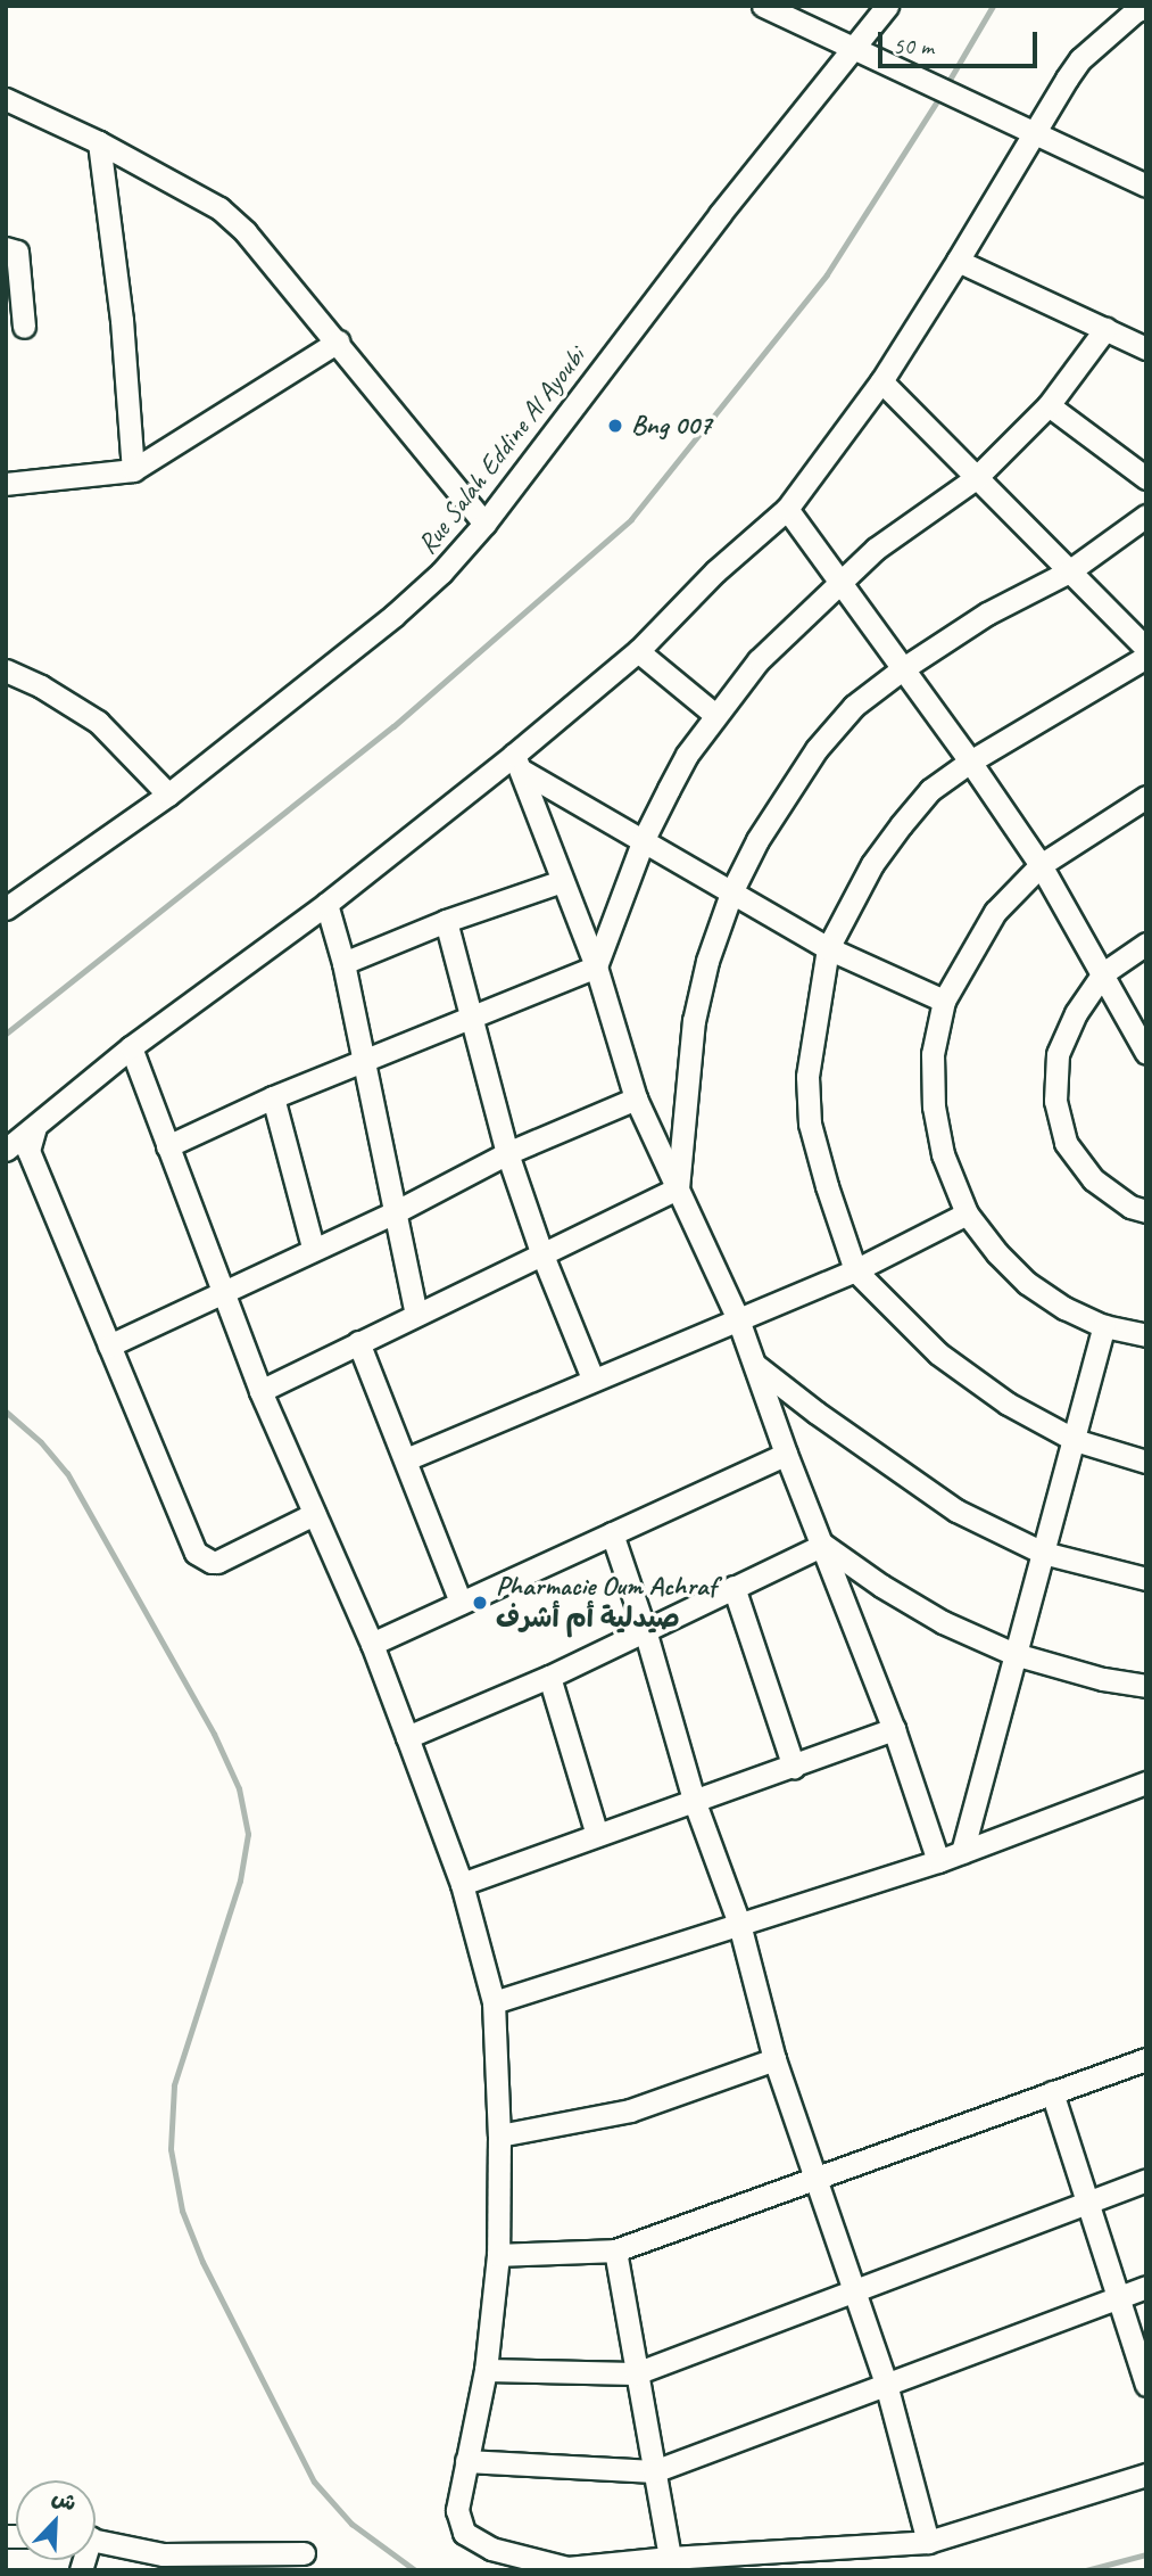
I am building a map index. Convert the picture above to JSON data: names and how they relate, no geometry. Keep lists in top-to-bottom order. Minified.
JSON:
{"streets":{"street":["Rue Salah Eddine Al Ayoubi"]},"places":["Bng 007","Pharmacie Oum Achraf صيدلية أم أشرف"],"scale_bar":"50 m","north":"top right"}
